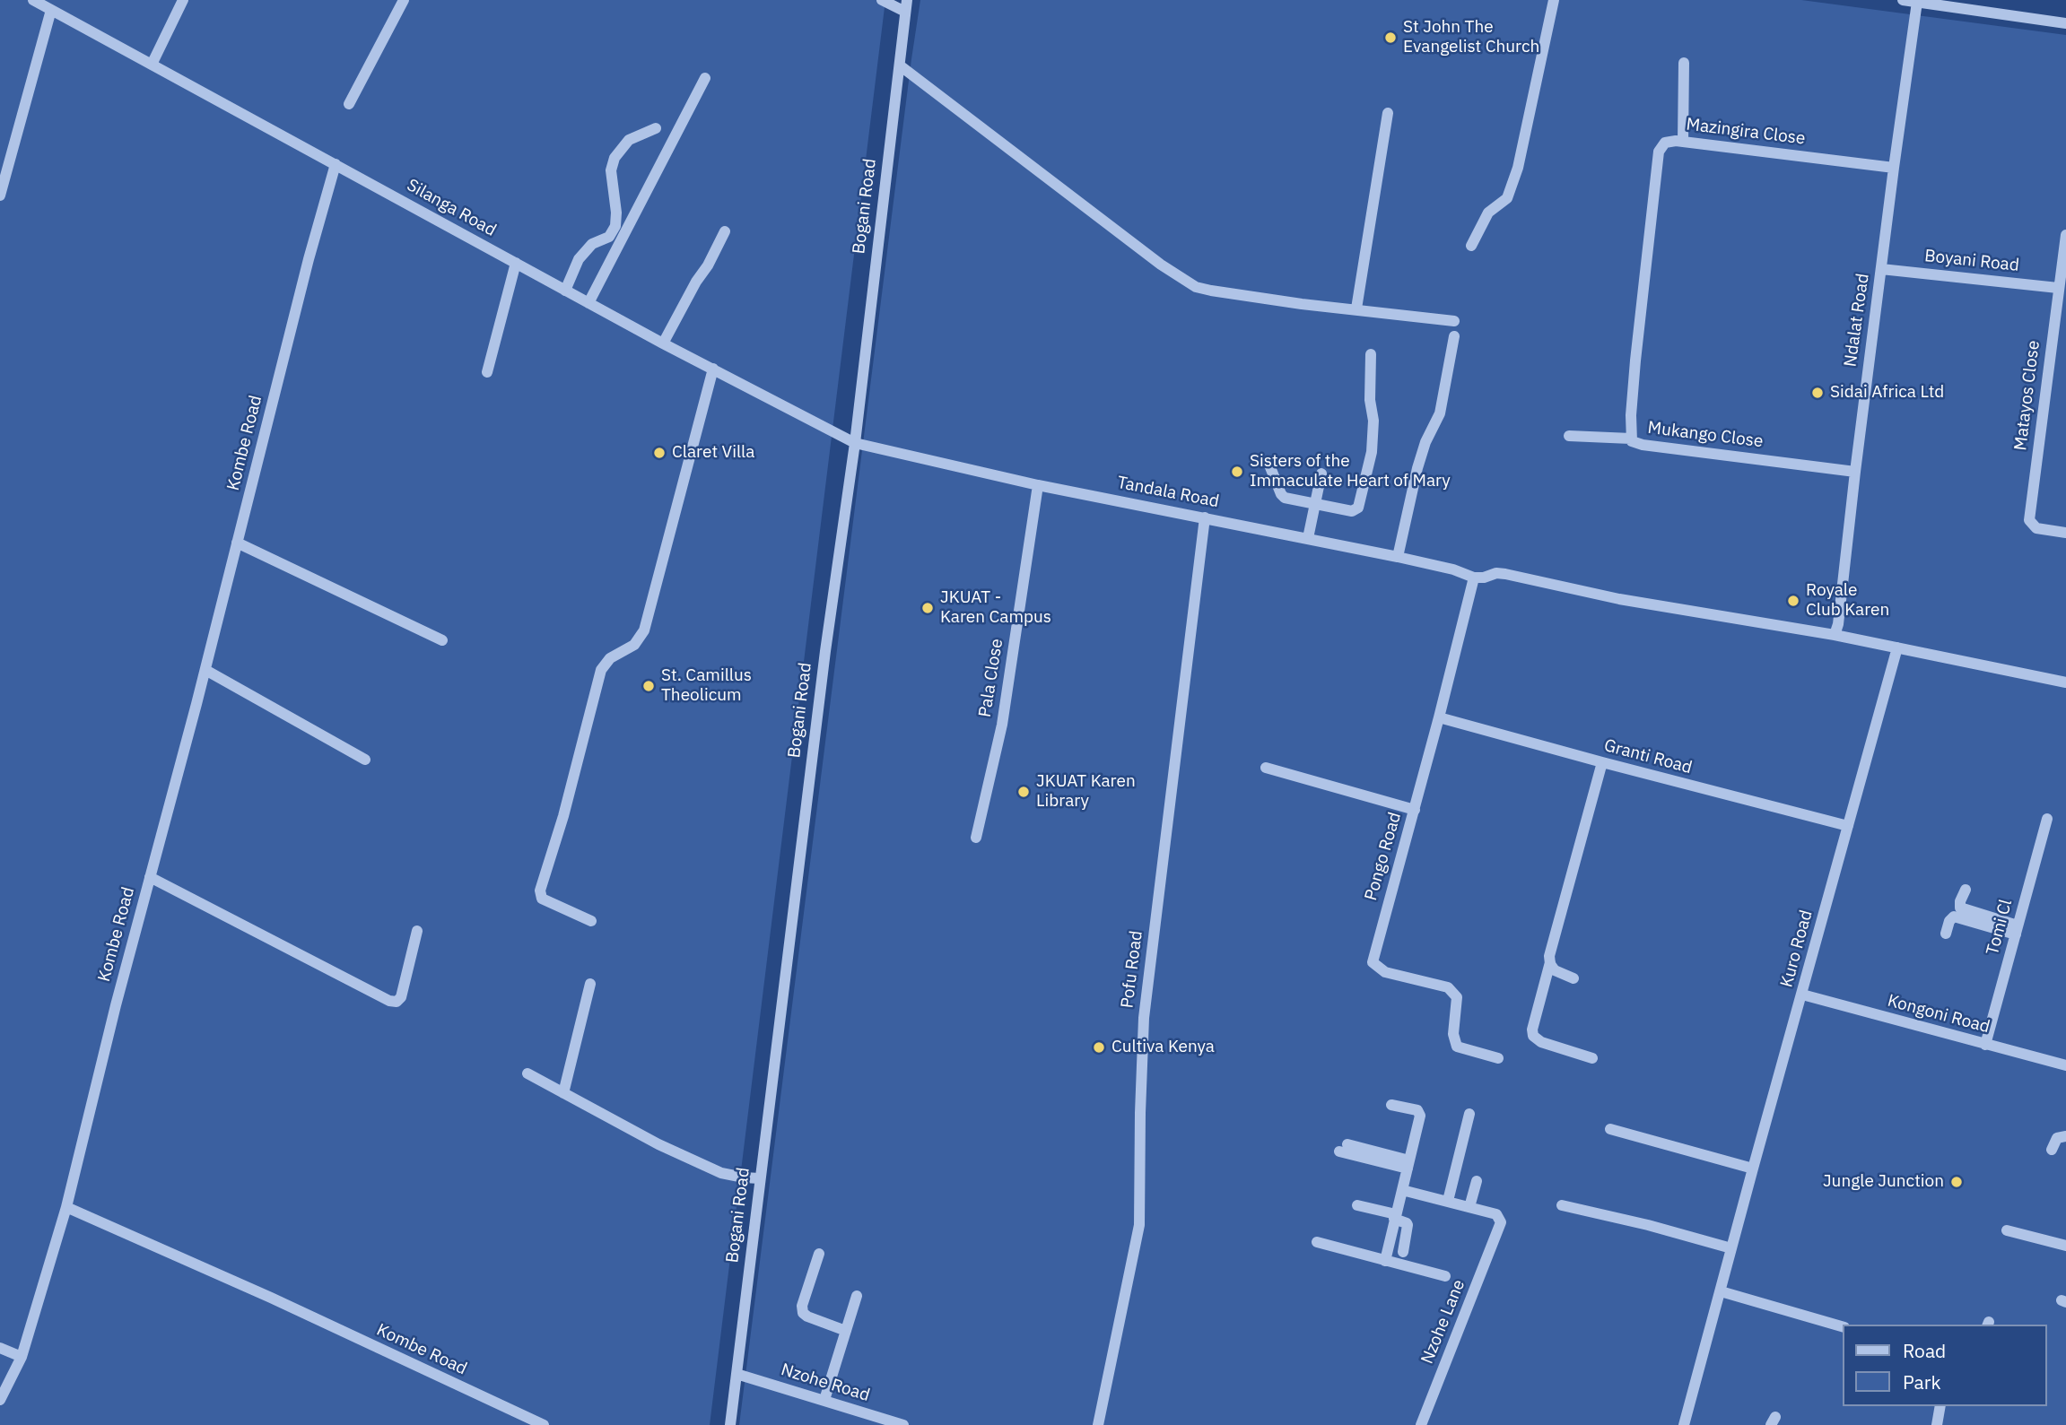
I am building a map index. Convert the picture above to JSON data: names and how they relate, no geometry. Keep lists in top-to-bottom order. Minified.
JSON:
{"streets":{"street":["Mazingira Close","Bogani Road","Silanga Road","Boyani Road","Ndalat Road","Matayos Close","Mukango Close","Kombe Road","Tandala Road","Pala Close","Granti Road","Pongo Road","Tomi Cl","Kuro Road","Pofu Road","Kongoni Road","Nzohe Lane","Nzohe Road"]},"crossings":[["Mazingira Close","Ndalat Road"],["Mazingira Close","Mukango Close"],["Bogani Road","Silanga Road"],["Bogani Road","Tandala Road"],["Bogani Road","Nzohe Road"],["Silanga Road","Kombe Road"],["Silanga Road","Tandala Road"],["Boyani Road","Ndalat Road"],["Boyani Road","Matayos Close"],["Ndalat Road","Mukango Close"],["Tandala Road","Pala Close"],["Tandala Road","Pongo Road"],["Tandala Road","Pofu Road"],["Granti Road","Pongo Road"],["Granti Road","Kuro Road"],["Tomi Cl","Kongoni Road"],["Kuro Road","Kongoni Road"]],"places":["St John The Evangelist Church","Sidai Africa Ltd","Claret Villa","Sisters of the Immaculate Heart of Mary","Royale Club Karen","JKUAT - Karen Campus","St. Camillus Theolicum","JKUAT Karen Library","Cultiva Kenya","Jungle Junction"],"legend":["Road","Park"]}
